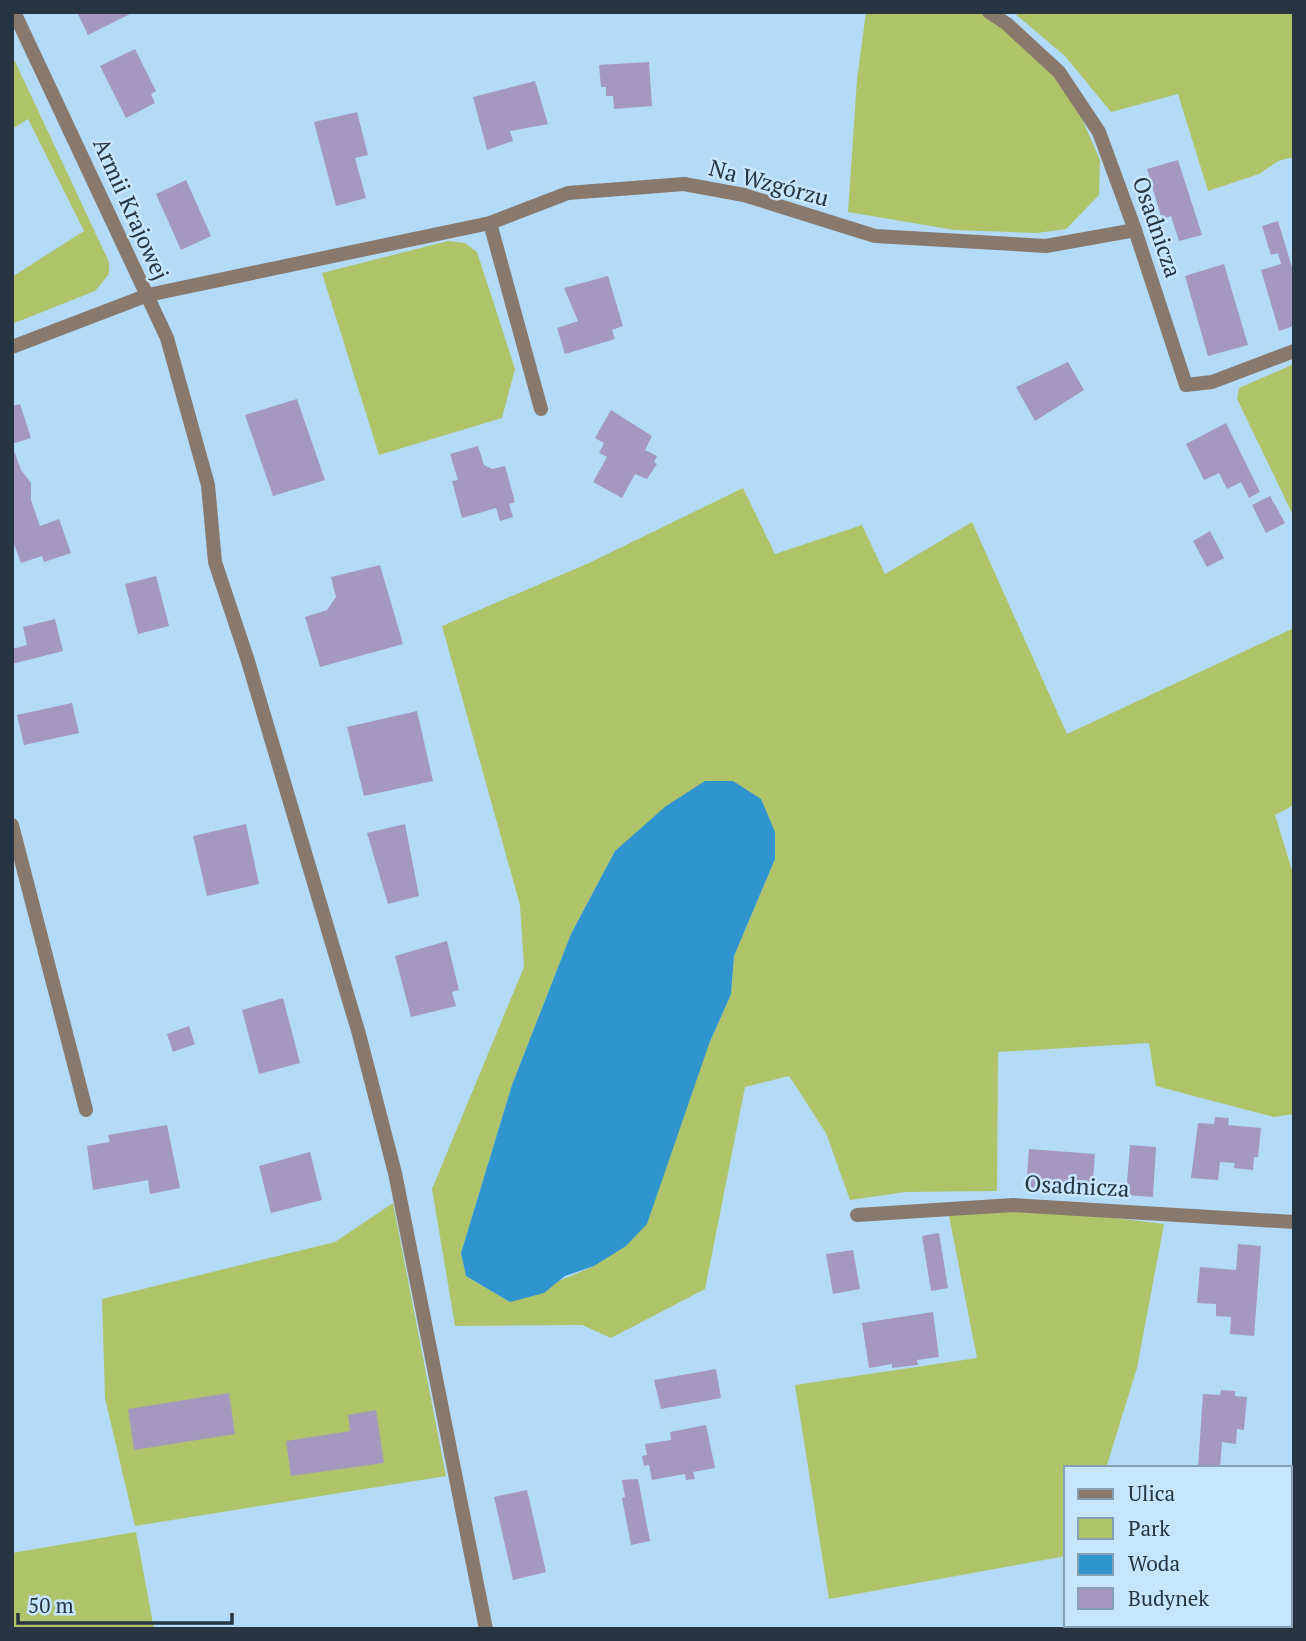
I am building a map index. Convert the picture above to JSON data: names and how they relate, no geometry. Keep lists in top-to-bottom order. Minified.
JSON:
{"streets":{"street":["Na Wzgórzu","Armii Krajowej","Osadnicza"]},"crossings":[["Na Wzgórzu","Armii Krajowej"],["Na Wzgórzu","Osadnicza"]],"legend":["Ulica","Park","Woda","Budynek"],"scale_bar":"50 m"}
